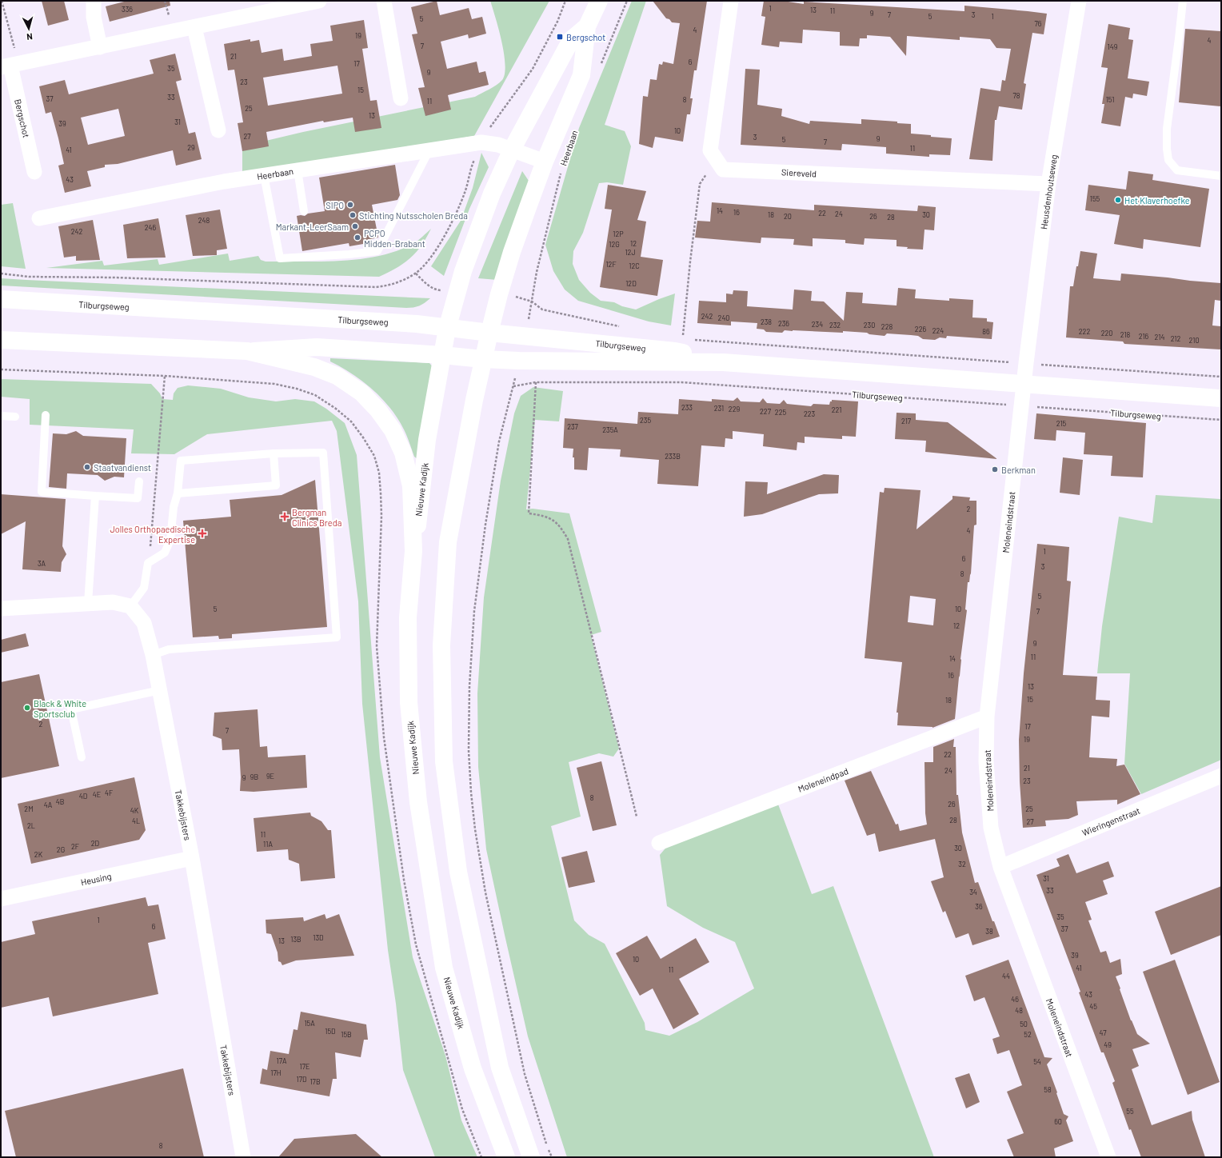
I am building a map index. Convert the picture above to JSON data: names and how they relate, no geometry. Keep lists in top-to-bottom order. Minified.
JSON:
{"streets":{"main road":["Heerbaan","Tilburgseweg","Nieuwe Kadijk"],"street":["Bergschot","Siereveld","Heusdenhoutseweg","Moleneindstraat","Moleneindpad","Takkebijsters","Wieringenstraat","Heusing"]},"crossings":[["Heerbaan","Tilburgseweg"],["Heerbaan","Nieuwe Kadijk"],["Siereveld","Heusdenhoutseweg"],["Heusdenhoutseweg","Tilburgseweg"],["Heusdenhoutseweg","Moleneindstraat"],["Tilburgseweg","Nieuwe Kadijk"],["Tilburgseweg","Moleneindstraat"],["Moleneindstraat","Moleneindpad"],["Moleneindstraat","Wieringenstraat"],["Takkebijsters","Heusing"]],"places":{"transit":["Bergschot"],"other":["Het Klaverhoefke","SIPO","Stichting Nutsscholen Breda","Markant-LeerSaam","PCPO Midden-Brabant","Staatvandienst","Berkman","Black & White Sportsclub"],"health":["Bergman Clinics Breda","Jolles Orthopaedische Expertise"]},"house_numbers":["1","336","13","11","9","7","3","5","1","5","76","4","19","4","7","149","21","6","17","35","9","23","15","78","33","37","8","151","11","25","13","31","39","10","27","3","9","5","7","29","11","41","43","155","14","16","22","24","18","30","20","26","28","248","246","242","12P","12","12G","12J","12F","12C","12D","242","240","238","236","234","232","230","228","226","224","86","222","220","218","216","214","212","210","233","231","229","221","227","225","223","235","217","215","237","235A","233B","2","4","1","6","3A","3","8","5","5","10","7","12","9","11","14","16","13","15","18","2","17","7","19","22","21","24","9E","9B","9","23","4F","4E","4D","8","4B","26","4A","2M","25","4K","28","4L","27","2L","11","2D","11A","2F","30","2G","2K","32","31","33","34","36","35","1","6","37","38","13D","13B","13","39","10","41","11","44","43","46","45","48","15A","50","15D","47","15B","52","49","17A","54","17E","17H","17D","17B","58","55","60","8"],"north":"bottom"}
